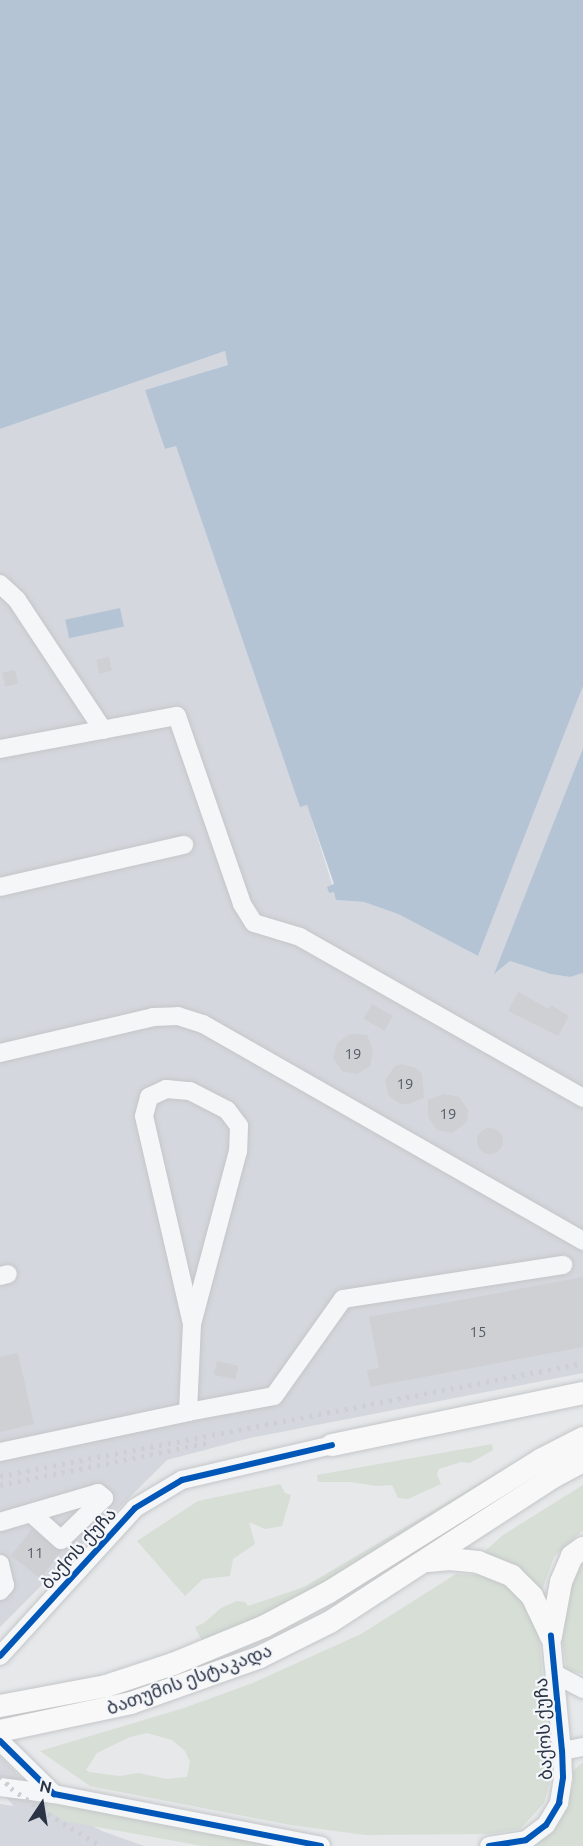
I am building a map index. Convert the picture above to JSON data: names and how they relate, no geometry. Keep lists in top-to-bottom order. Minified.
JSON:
{"streets":{"main road":["ბათუმის ესტაკადა"],"street":["ბაქოს ქუჩა"]},"house_numbers":["19","19","19","15","11"],"north":"top"}
